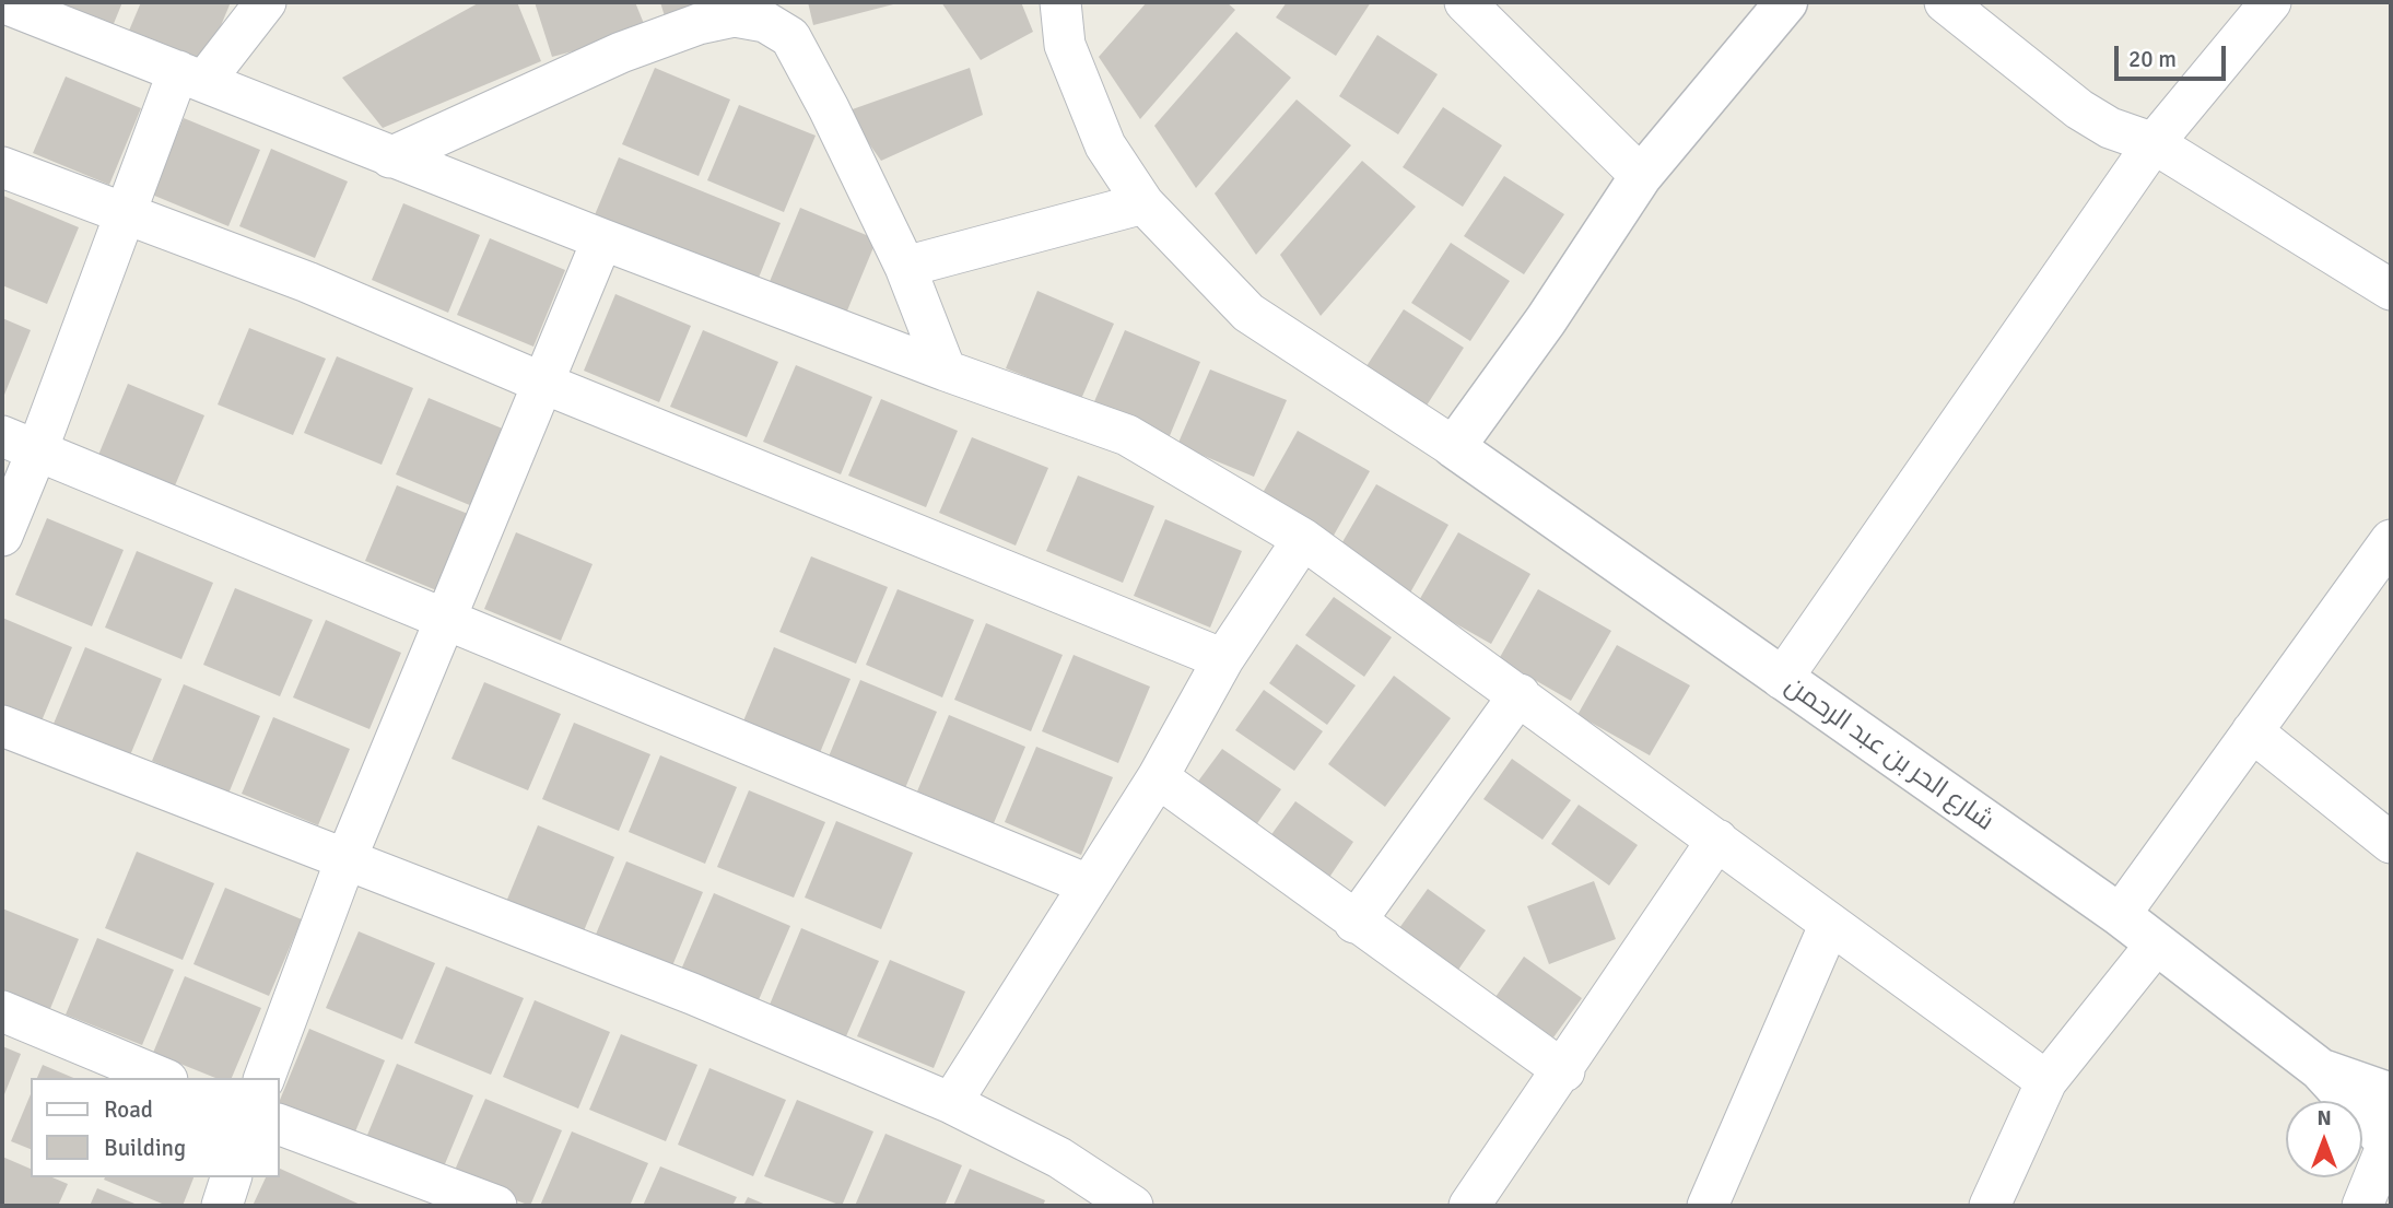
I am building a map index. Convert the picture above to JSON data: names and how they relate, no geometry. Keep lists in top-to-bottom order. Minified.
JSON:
{"streets":{"street":["شارع الحر بن عبد الرحمن"]},"legend":["Road","Building"],"scale_bar":"20 m","north":"top"}
